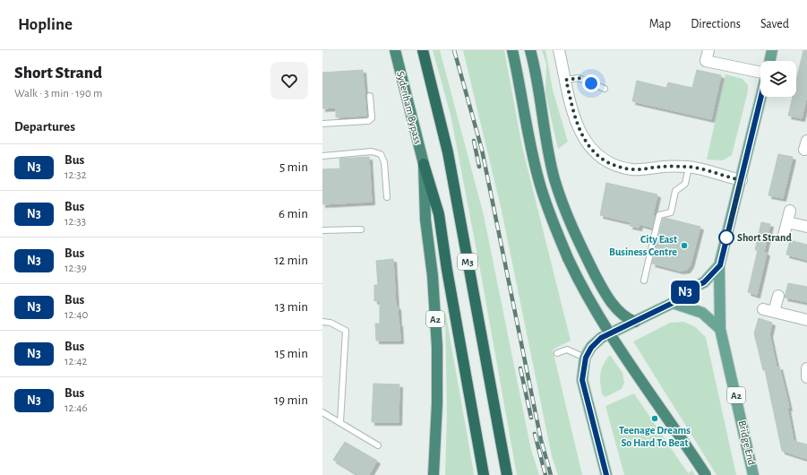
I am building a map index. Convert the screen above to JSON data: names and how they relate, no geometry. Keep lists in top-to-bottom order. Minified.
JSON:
{"streets":{"highway":["Sydenham Bypass","M3","A2"],"main road":["Bridge End"]},"crossings":[["Sydenham Bypass","M3"],["Sydenham Bypass","A2"],["M3","A2"]],"places":["Short Strand","City East Business Centre","Teenage Dreams So Hard To Beat"],"lines":["bus line N3"],"page":{"header":"Hopline","nav":["Map","Directions","Saved"],"heading":[["Short Strand","Walk · 3 min · 190 m"],"Departures"],"on_map":"N3","list":[{"mark":"N3","name":"Bus","note":"12:32","value":"5 min"},{"mark":"N3","name":"Bus","note":"12:33","value":"6 min"},{"mark":"N3","name":"Bus","note":"12:39","value":"12 min"},{"mark":"N3","name":"Bus","note":"12:40","value":"13 min"},{"mark":"N3","name":"Bus","note":"12:42","value":"15 min"},{"mark":"N3","name":"Bus","note":"12:46","value":"19 min"}]}}
